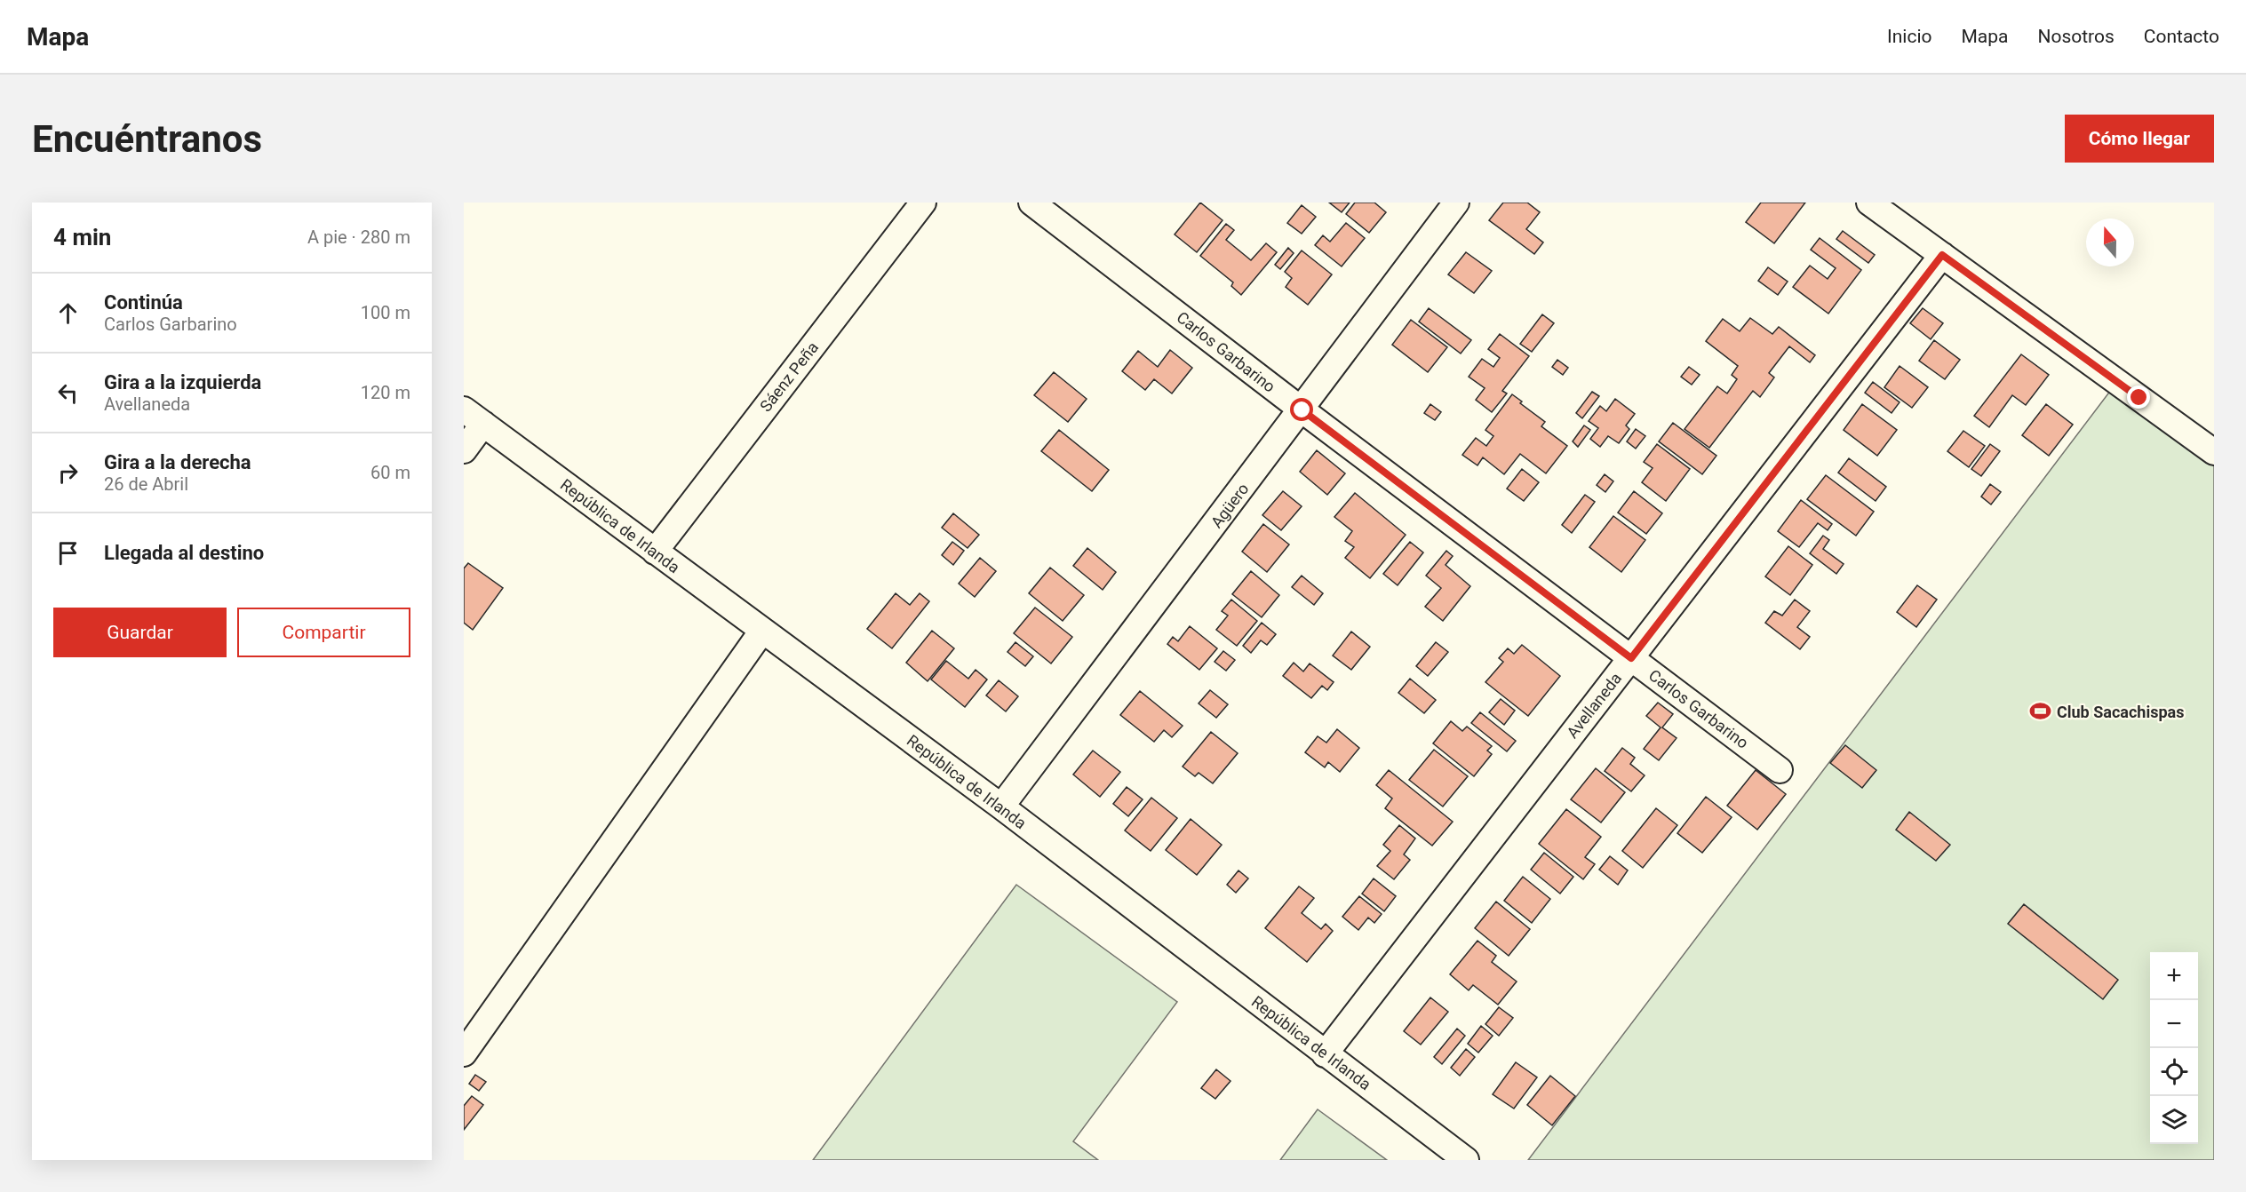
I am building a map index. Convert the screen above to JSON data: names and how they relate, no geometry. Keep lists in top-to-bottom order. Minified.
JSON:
{"streets":{"street":["Carlos Garbarino","Sáenz Peña","Agüero","República de Irlanda","Avellaneda"]},"crossings":[["Carlos Garbarino","Agüero"],["Carlos Garbarino","Avellaneda"],["Sáenz Peña","República de Irlanda"],["Agüero","República de Irlanda"],["República de Irlanda","Avellaneda"]],"places":{"sports":["Club Sacachispas"]},"north":"top","page":{"header":"Mapa","nav":["Inicio","Mapa","Nosotros","Contacto"],"buttons":["Cómo llegar",["Guardar","Compartir"]],"title":"Encuéntranos","heading":["4 min","A pie · 280 m"],"list":[["Continúa","Carlos Garbarino","100 m"],["Gira a la izquierda","Avellaneda","120 m"],["Gira a la derecha","26 de Abril","60 m"],"Llegada al destino"],"map_buttons":["+","−"]}}
